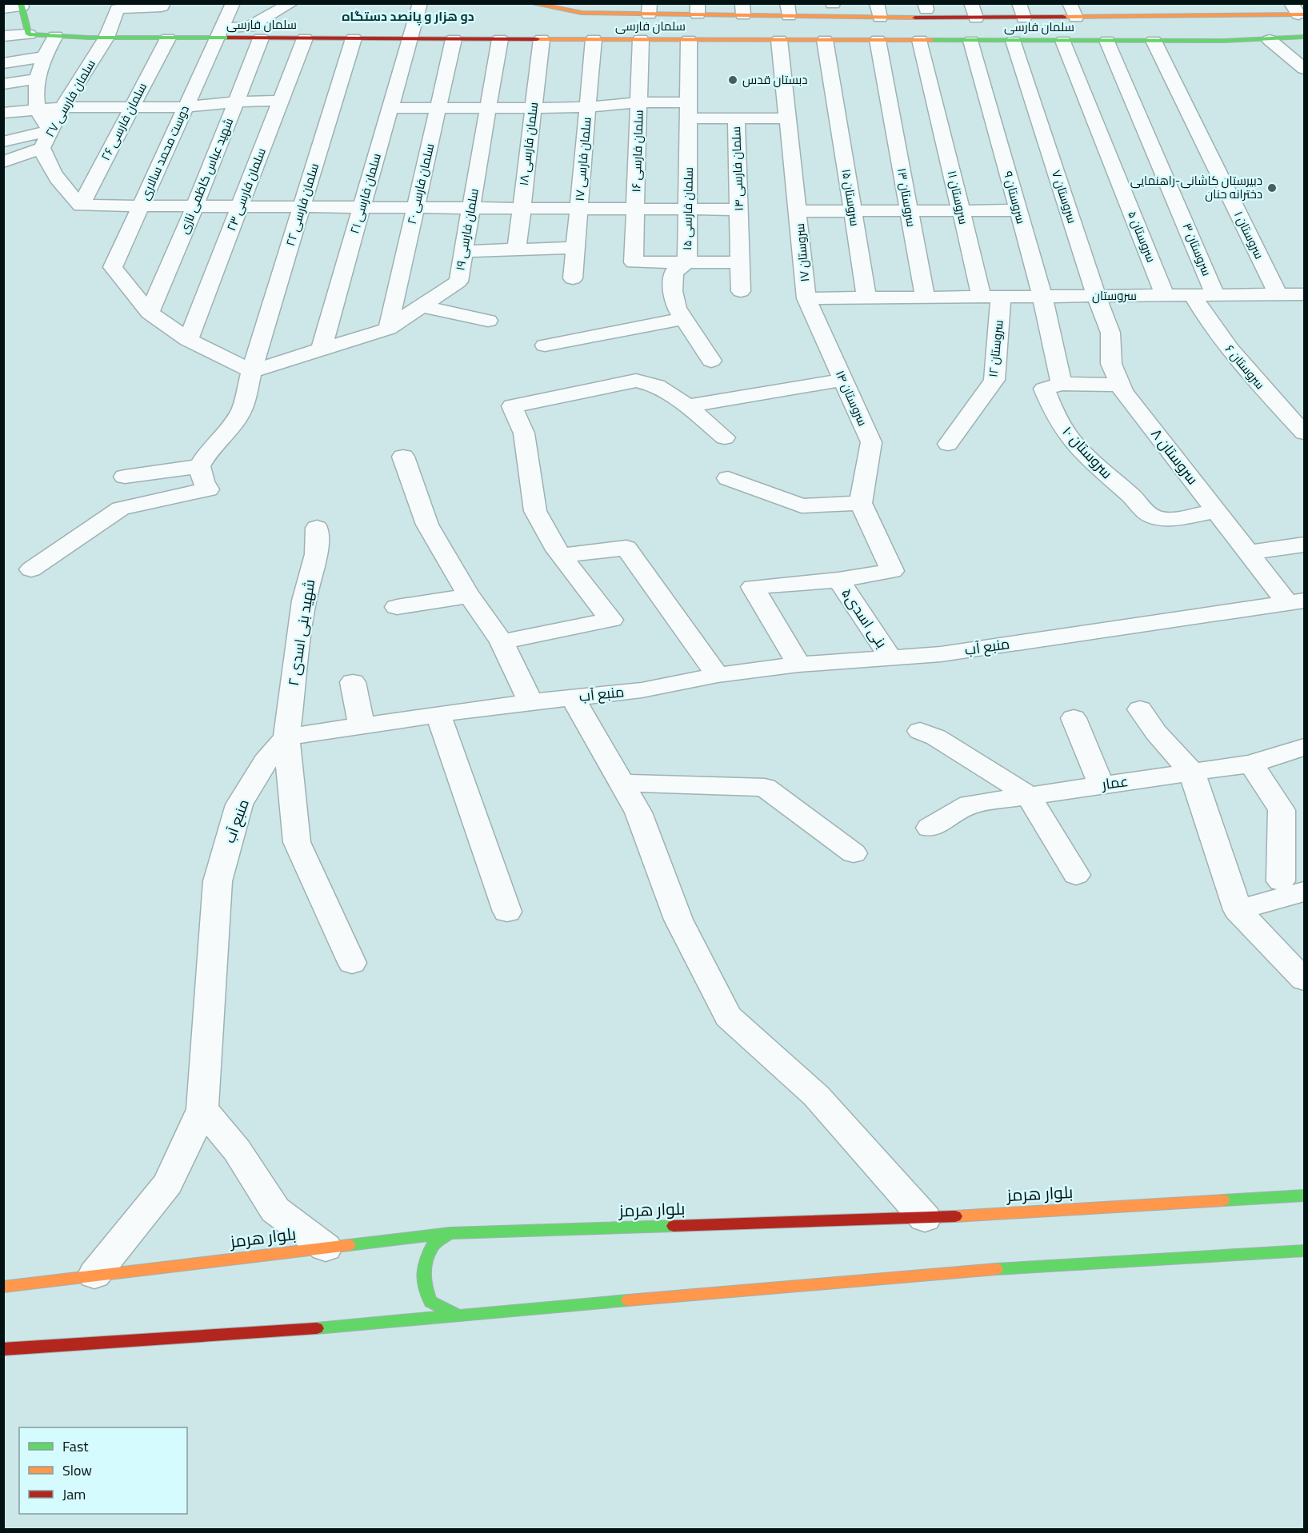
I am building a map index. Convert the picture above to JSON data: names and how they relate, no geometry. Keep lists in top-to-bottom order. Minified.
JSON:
{"streets":{"street":["سلمان فارسی","سلمان فارسی ۲۷","سلمان فارسی ۲۶","سلمان فارسی ۱۸","سلمان فارسی ۱۶","دوست محمد سالاری","سلمان فارسی ۱۷","سلمان فارسی ۱۴","شهید عباس کاظمی نازی","سلمان فارسی ۲۰","سلمان فارسی ۲۳","سلمان فارسی ۲۱","سروستان ۷","سروستان ۱۵","سروستان ۱۳","سروستان ۱۱","سروستان ۹","سلمان فارسی ۲۲","سلمان فارسی ۱۵","سلمان فارسی ۱۹","سروستان ۱","سروستان ۵","سروستان ۳","سروستان ۱۷","سروستان","سروستان ۱۲","سروستان ۶","سروستان ۱۴","سروستان ۱۰","سروستان ۸","بنی اسدی۵","شهید بنی اسدی ۲","منبع آب","عمار","بلوار هرمز"]},"crossings":[["سلمان فارسی","سلمان فارسی ۲۷"],["سلمان فارسی","سلمان فارسی ۲۶"],["سلمان فارسی","سلمان فارسی ۱۸"],["سلمان فارسی","سلمان فارسی ۱۶"],["سلمان فارسی","دوست محمد سالاری"],["سلمان فارسی","سلمان فارسی ۱۷"],["سلمان فارسی","شهید عباس کاظمی نازی"],["سلمان فارسی","سلمان فارسی ۲۰"],["سلمان فارسی","سلمان فارسی ۲۳"],["سلمان فارسی","سلمان فارسی ۲۱"],["سلمان فارسی","سروستان ۷"],["سلمان فارسی","سروستان ۱۵"],["سلمان فارسی","سروستان ۱۳"],["سلمان فارسی","سروستان ۱۱"],["سلمان فارسی","سروستان ۹"],["سلمان فارسی","سلمان فارسی ۲۲"],["سلمان فارسی","سلمان فارسی ۱۵"],["سلمان فارسی","سلمان فارسی ۱۹"],["سلمان فارسی","سروستان ۱"],["سلمان فارسی","سروستان ۵"],["سلمان فارسی","سروستان ۳"],["سلمان فارسی ۲۷","سلمان فارسی ۲۶"],["سلمان فارسی ۱۶","سلمان فارسی ۱۵"],["دوست محمد سالاری","شهید عباس کاظمی نازی"],["سلمان فارسی ۱۴","سروستان ۱۷"],["سلمان فارسی ۲۰","سلمان فارسی ۱۹"],["سلمان فارسی ۲۱","سلمان فارسی ۱۹"],["سروستان ۷","سروستان"],["سروستان ۷","سروستان ۸"],["سروستان ۱۵","سروستان ۱۷"],["سروستان ۱۳","سروستان ۱۷"],["سروستان ۱۳","سروستان"],["سروستان ۱۱","سروستان"],["سروستان ۱۱","سروستان ۱۲"],["سروستان ۹","سروستان"],["سلمان فارسی ۲۲","سلمان فارسی ۱۹"],["سروستان ۱","سروستان"],["سروستان ۵","سروستان"],["سروستان ۳","سروستان"],["سروستان ۱۷","سروستان"],["سروستان ۱۷","سروستان ۱۴"],["سروستان","سروستان ۱۲"],["سروستان","سروستان ۶"],["سروستان","سروستان ۸"],["سروستان ۱۰","سروستان ۸"],["سروستان ۸","منبع آب"],["بنی اسدی۵","منبع آب"],["شهید بنی اسدی ۲","منبع آب"]],"districts":["دو هزار و پانصد دستگاه"],"places":["دبستان قدس","دبیرستان کاشانی-راهنمایی دخترانه حنان"],"legend":["Fast","Slow","Jam"]}
